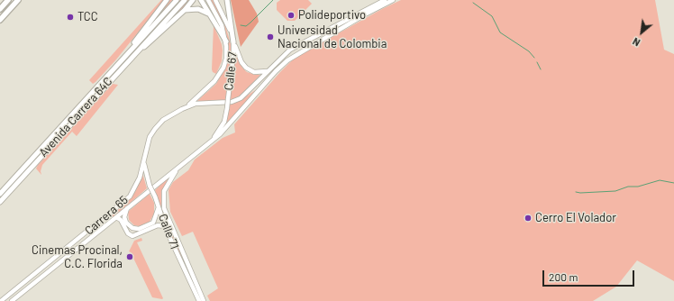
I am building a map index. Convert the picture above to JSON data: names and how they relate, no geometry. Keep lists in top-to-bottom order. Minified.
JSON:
{"streets":{"main road":["Calle 67","Avenida Carrera 64C","Carrera 65","Calle 71"]},"crossings":[["Calle 67","Carrera 65"],["Carrera 65","Calle 71"]],"places":["Polideportivo","TCC","Universidad Nacional de Colombia","Cerro El Volador","Cinemas Procinal, C.C. Florida"],"scale_bar":"200 m","north":"bottom left"}
